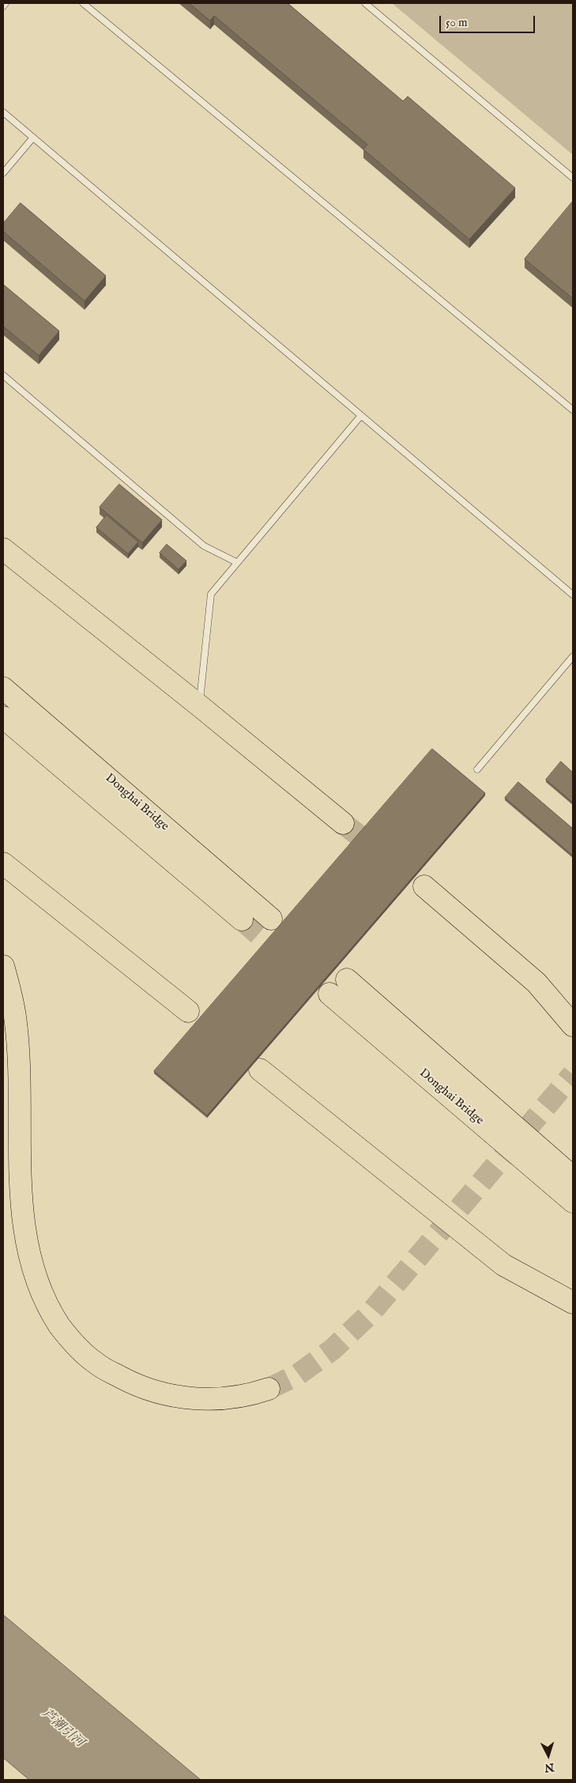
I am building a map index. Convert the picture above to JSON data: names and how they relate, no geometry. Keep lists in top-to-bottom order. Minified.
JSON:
{"streets":{"highway":["Donghai Bridge"]},"water":["芦潮引河"],"scale_bar":"50 m","north":"bottom"}
